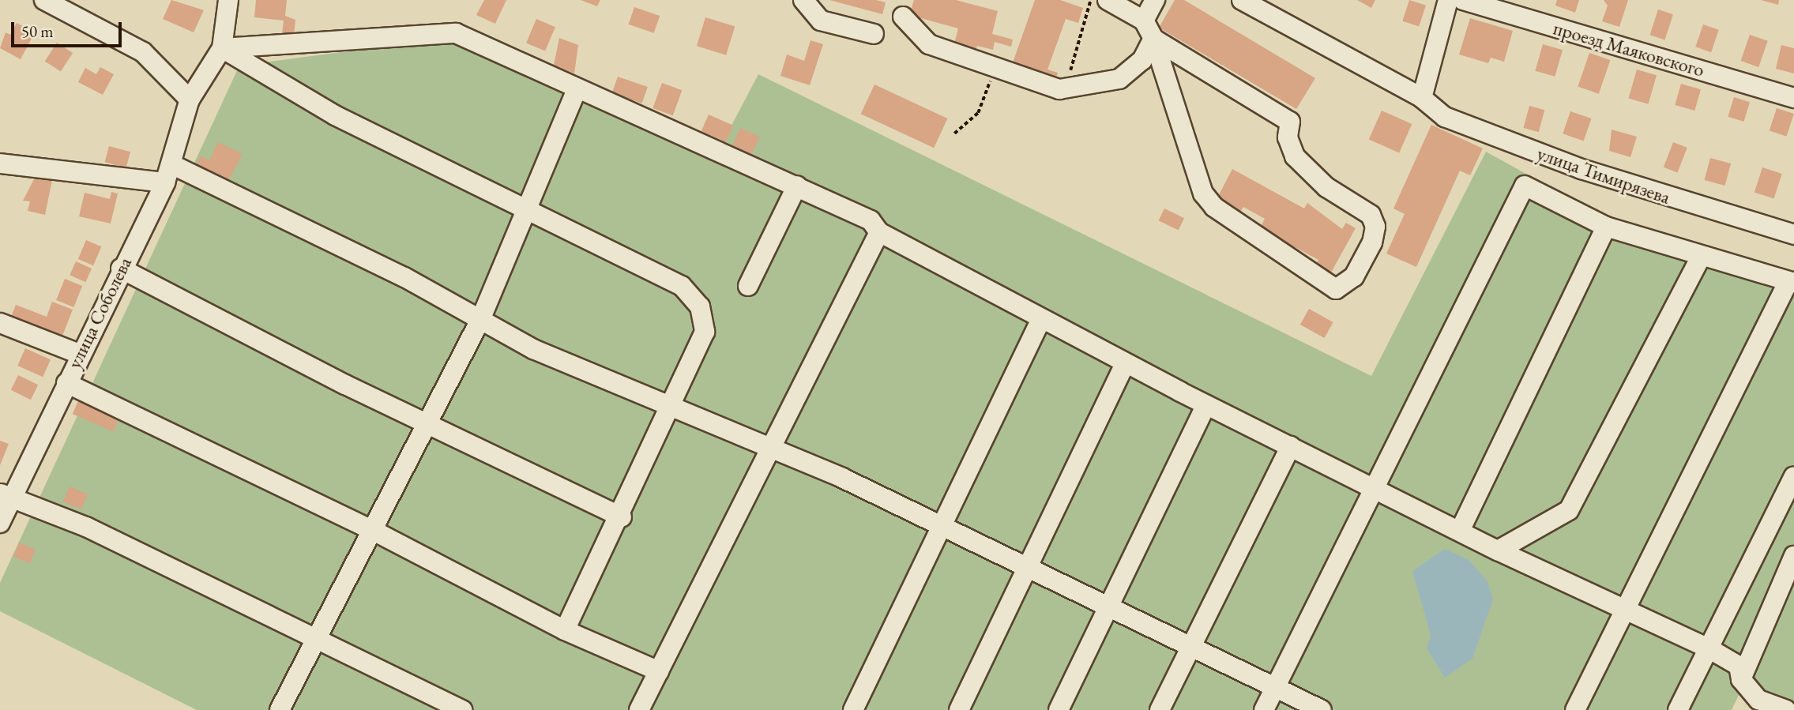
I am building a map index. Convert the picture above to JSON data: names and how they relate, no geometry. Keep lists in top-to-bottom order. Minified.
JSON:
{"streets":{"street":["проезд Маяковского","улица Тимирязева","улица Соболева"]},"scale_bar":"50 m"}
